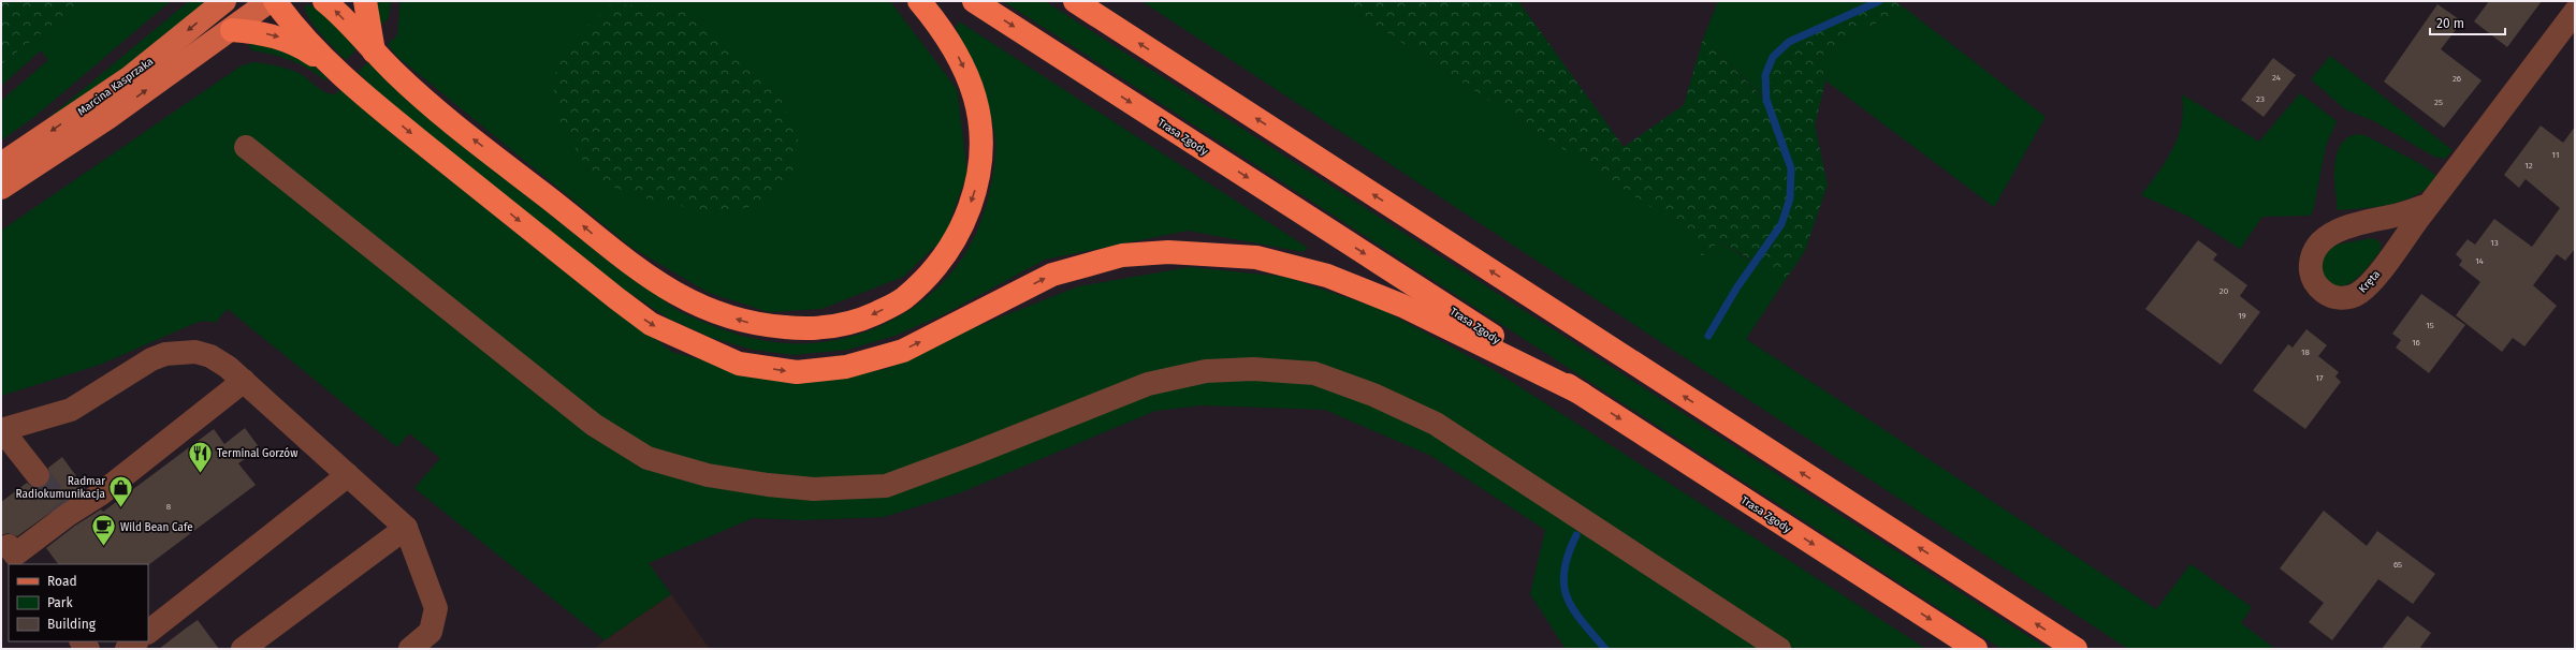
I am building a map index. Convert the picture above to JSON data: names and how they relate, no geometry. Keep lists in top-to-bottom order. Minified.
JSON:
{"streets":{"highway":["Trasa Zgody"],"main road":["Marcina Kasprzaka"],"street":["Kręta"]},"places":{"restaurant":["Terminal Gorzów"],"shop":["Radmar Radiokumunikacja"],"cafe":["Wild Bean Cafe"]},"house_numbers":["24","26","23","25","11","12","13","14","20","19","15","16","18","17","8","65"],"legend":["Road","Park","Building"],"scale_bar":"20 m"}
